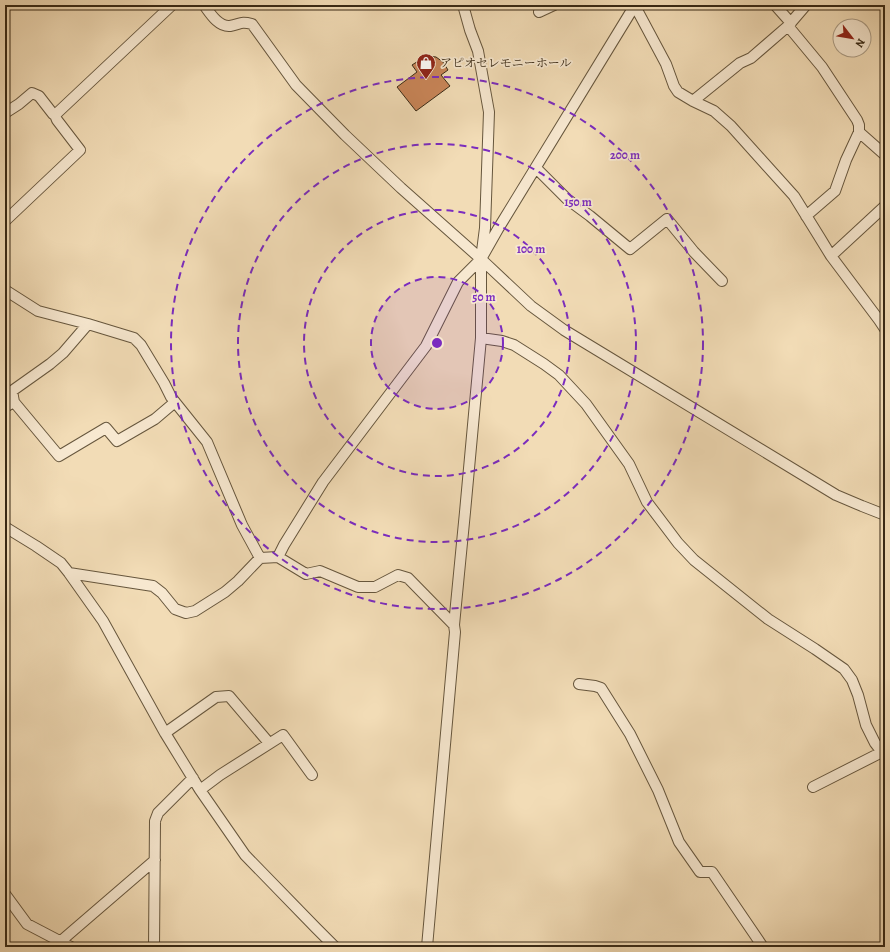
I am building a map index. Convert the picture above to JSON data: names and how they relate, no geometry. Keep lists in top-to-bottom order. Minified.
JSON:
{"places":{"shop":["アピオセレモニーホール"]},"north":"bottom right","rings":["200 m","150 m","100 m","50 m"]}
